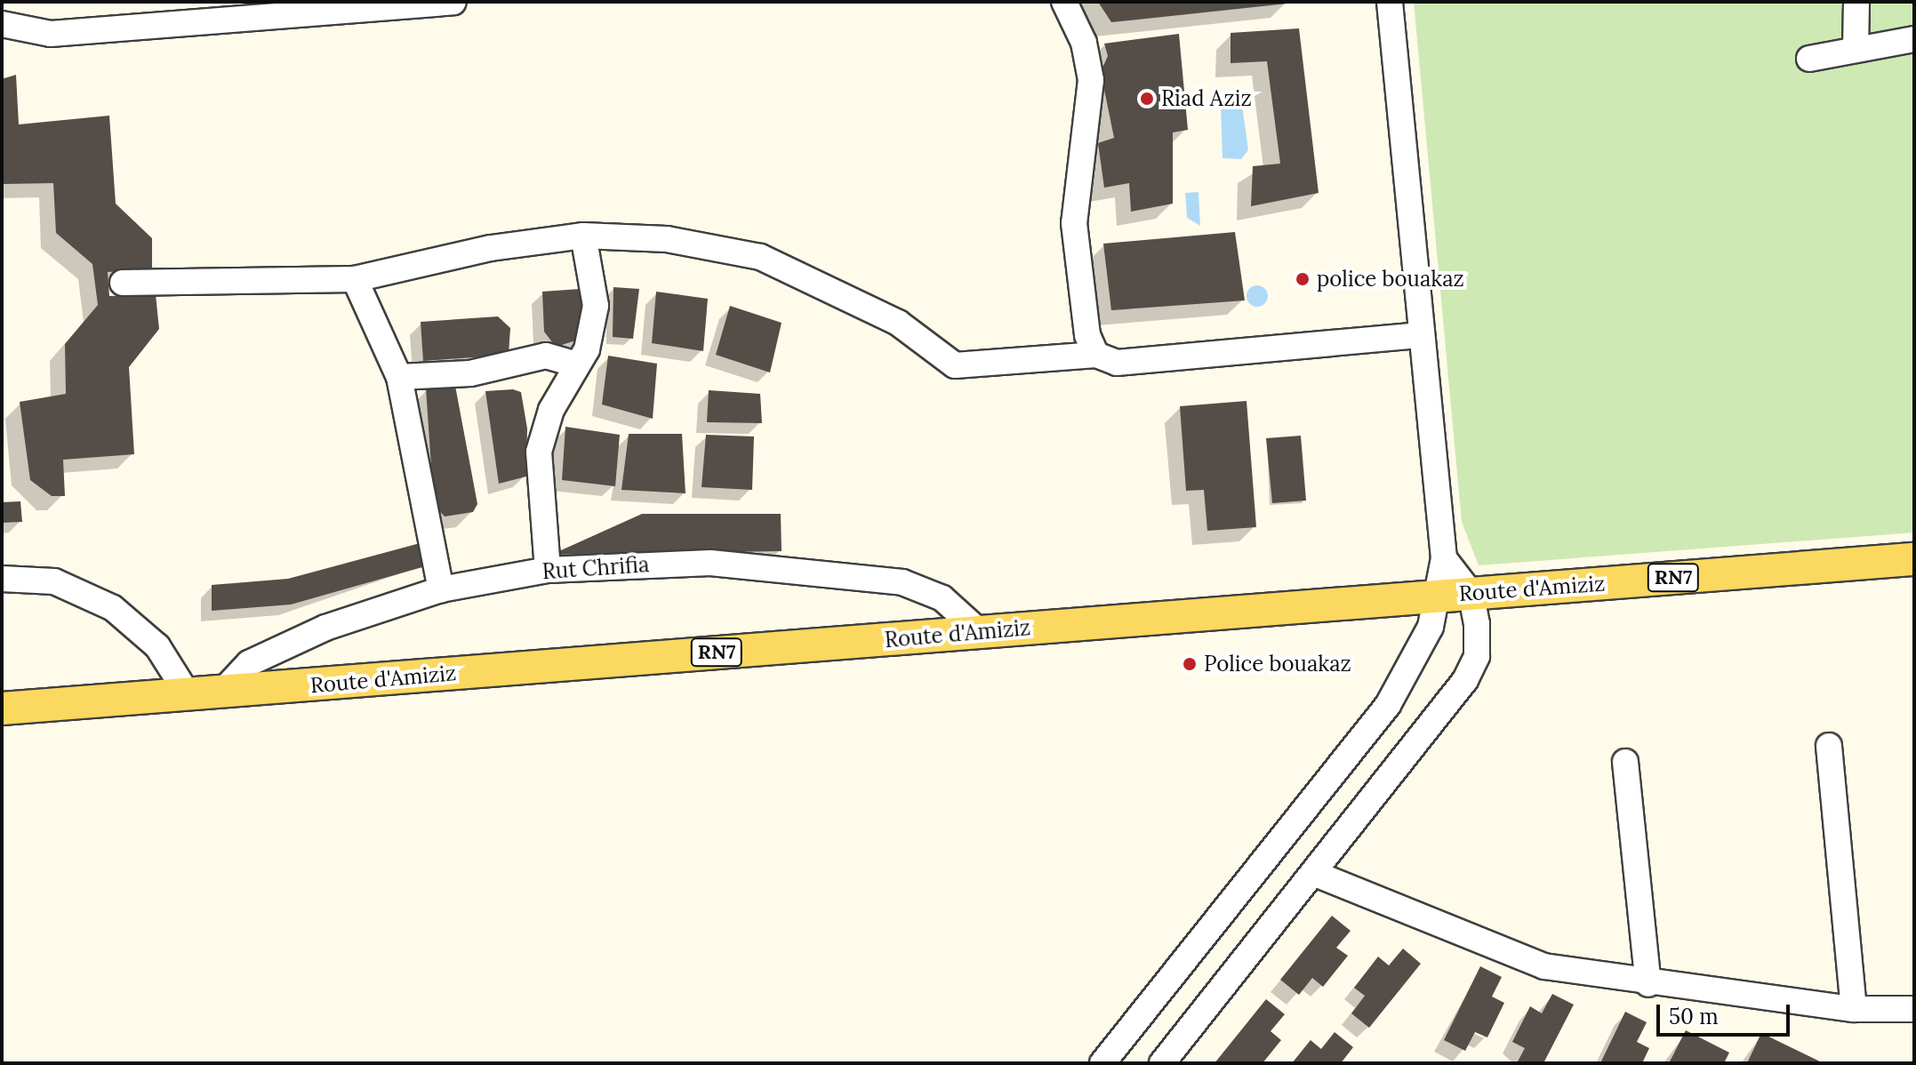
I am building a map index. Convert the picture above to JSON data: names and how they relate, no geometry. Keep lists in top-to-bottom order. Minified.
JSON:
{"streets":{"main road":["RN7","Route d'Amiziz"],"street":["Rut Chrifia"]},"crossings":[["Rut Chrifia","Route d'Amiziz"]],"places":["Riad Aziz","police bouakaz","Police bouakaz"],"scale_bar":"50 m"}
